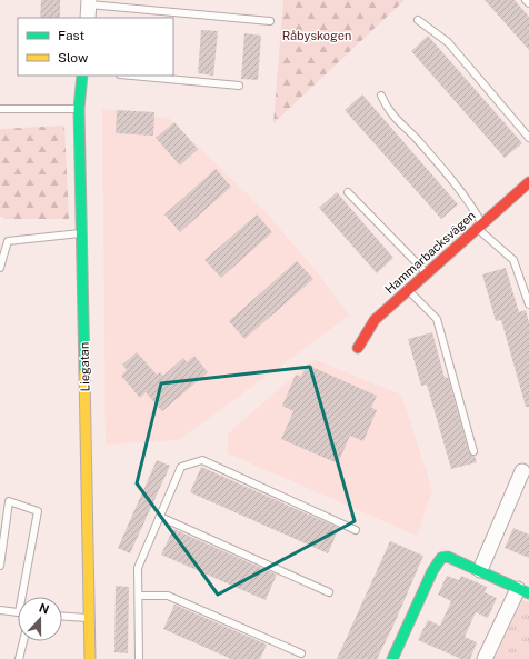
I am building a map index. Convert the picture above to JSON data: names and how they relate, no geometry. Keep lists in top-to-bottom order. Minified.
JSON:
{"streets":{"street":["Hammarbacksvägen","Liegatan"]},"parks":["Råbyskogen"],"legend":["Fast","Slow"],"north":"top"}
